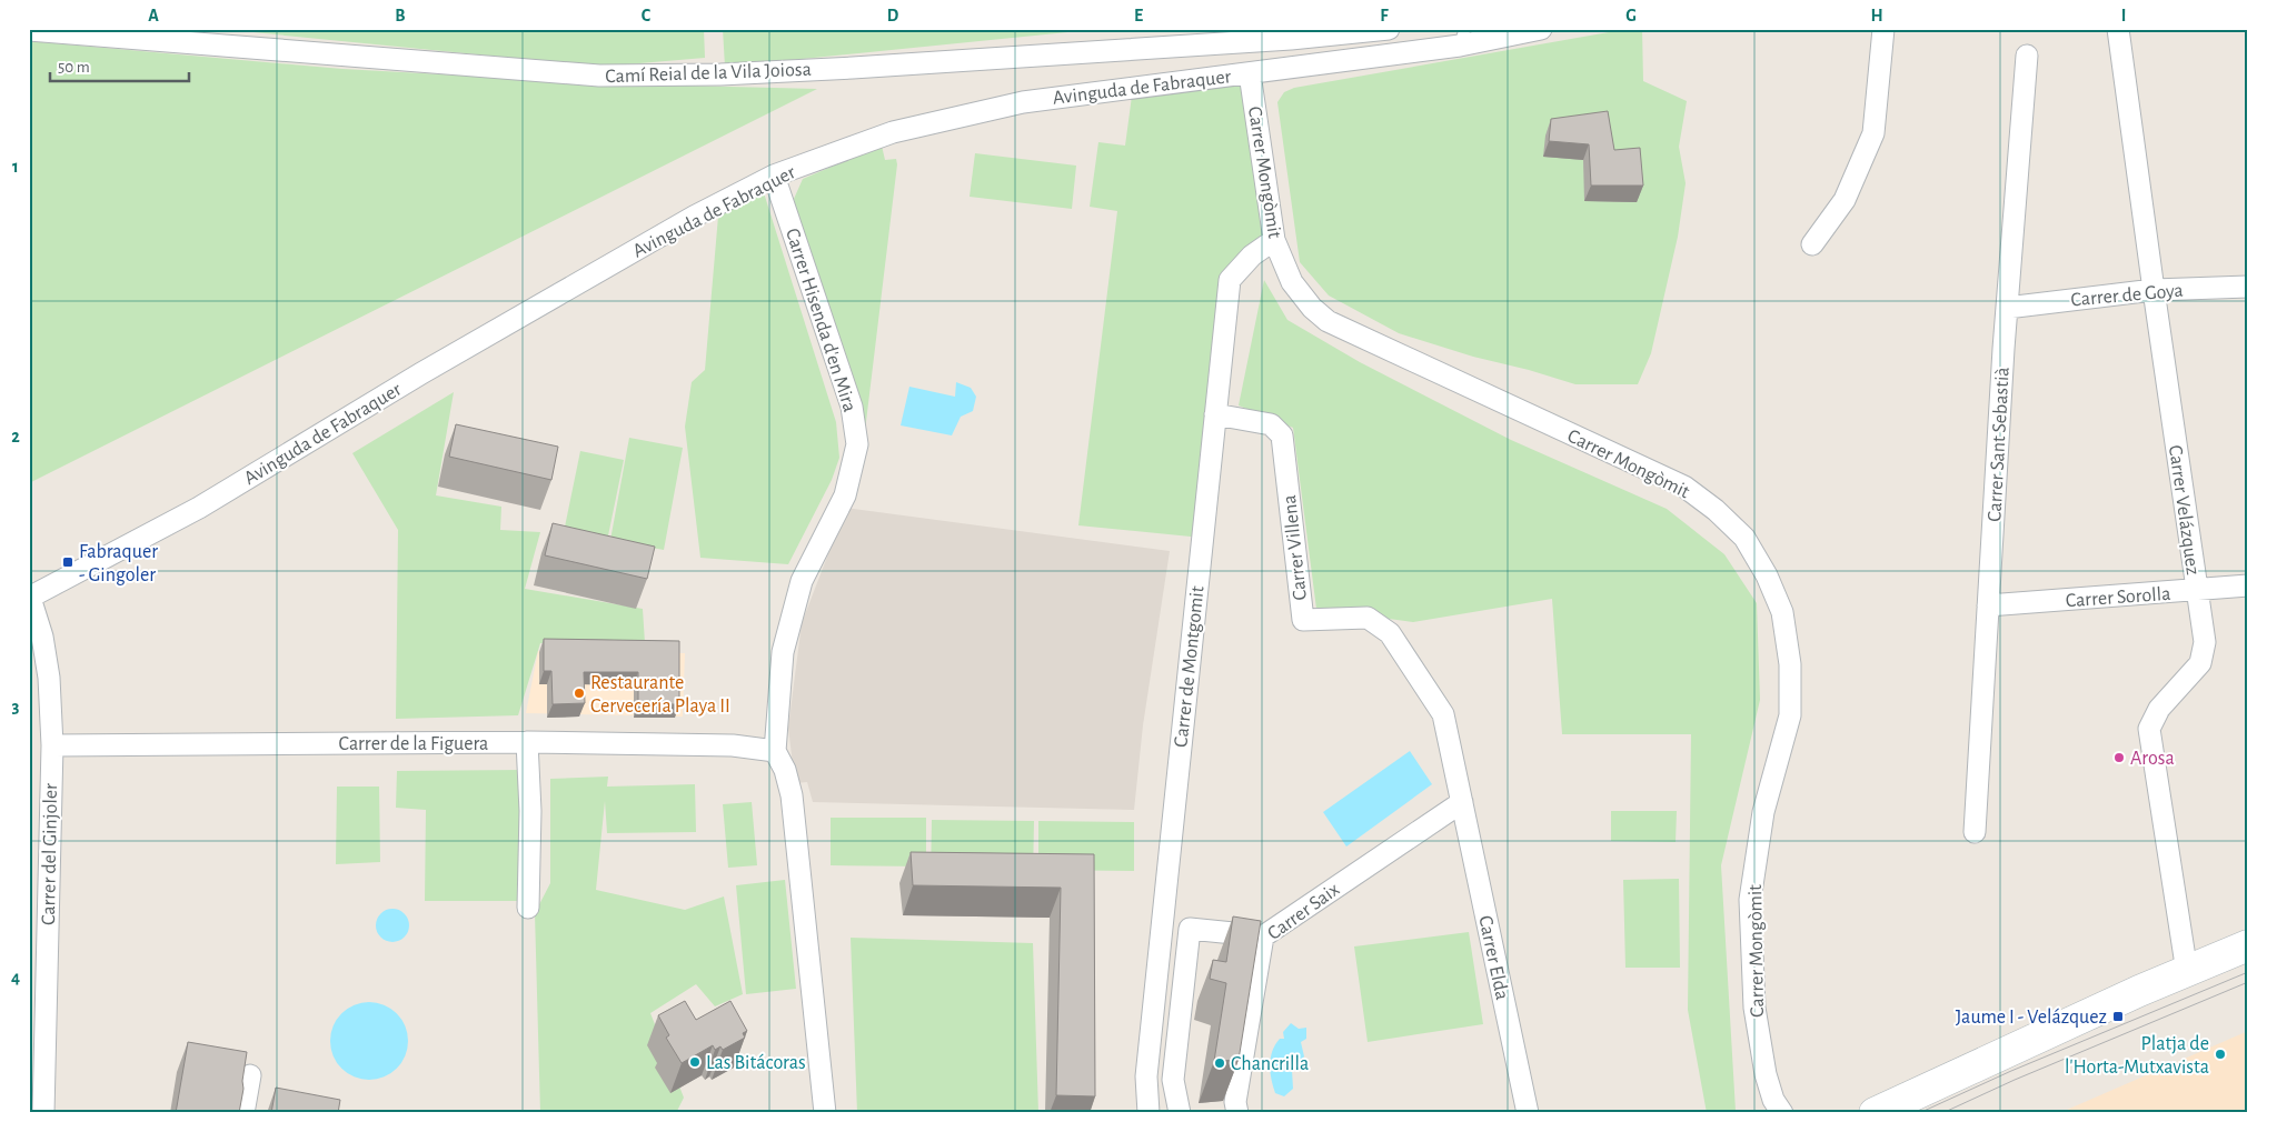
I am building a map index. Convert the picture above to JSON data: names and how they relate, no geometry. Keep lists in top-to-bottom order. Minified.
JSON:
{"streets":{"street":["Camí Reial de la Vila Joiosa","Avinguda de Fabraquer","Carrer Mongòmit","Carrer de Goya","Carrer Hisenda d'en Mira","Carrer Sant Sebastià","Carrer Velázquez","Carrer Villena","Carrer Sorolla","Carrer de Montgomit","Carrer de la Figuera","Carrer del Ginjoler","Carrer Saix","Carrer Elda"]},"crossings":[["Avinguda de Fabraquer","Carrer Mongòmit"],["Avinguda de Fabraquer","Carrer Hisenda d'en Mira"],["Avinguda de Fabraquer","Carrer del Ginjoler"],["Carrer Mongòmit","Carrer de Montgomit"],["Carrer de Goya","Carrer Sant Sebastià"],["Carrer de Goya","Carrer Velázquez"],["Carrer Hisenda d'en Mira","Carrer de la Figuera"],["Carrer Sant Sebastià","Carrer Sorolla"],["Carrer Velázquez","Carrer Sorolla"],["Carrer Villena","Carrer de Montgomit"],["Carrer Villena","Carrer Saix"],["Carrer Villena","Carrer Elda"],["Carrer de la Figuera","Carrer del Ginjoler"],["Carrer Saix","Carrer Elda"]],"places":{"transit":["Fabraquer - Gingoler","Jaume I - Velázquez"],"other":["Restaurante Cervecería Playa II","Arosa","Platja de l'Horta-Mutxavista","Las Bitácoras","Chancrilla"]},"scale_bar":"50 m","grid":{"columns":["A","B","C","D","E","F","G","H","I"],"rows":["1","2","3","4"]}}
